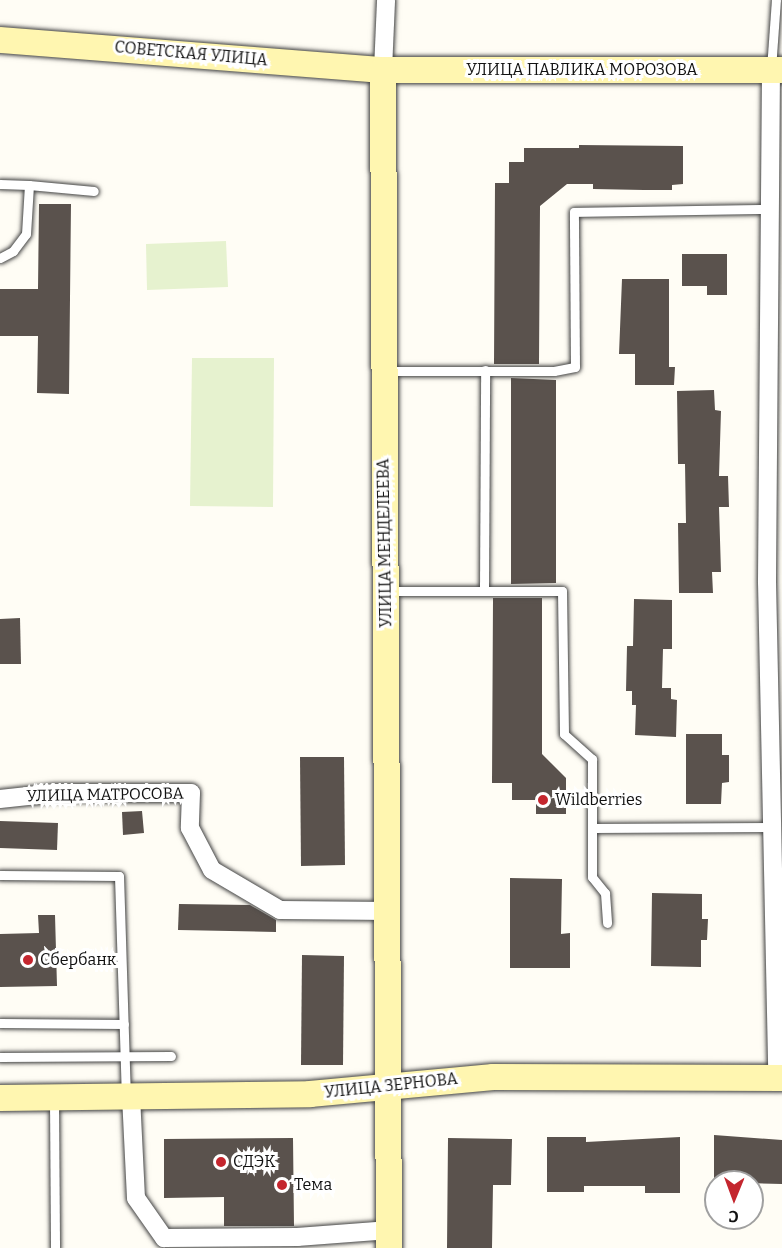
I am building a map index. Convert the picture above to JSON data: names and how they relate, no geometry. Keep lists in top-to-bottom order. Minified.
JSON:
{"streets":{"street":["СОВЕТСКАЯ УЛИЦА","УЛИЦА ПАВЛИКА МОРОЗОВА","УЛИЦА МЕНДЕЛЕЕВА","УЛИЦА МАТРОСОВА","УЛИЦА ЗЕРНОВА"]},"crossings":[["СОВЕТСКАЯ УЛИЦА","УЛИЦА ПАВЛИКА МОРОЗОВА"],["СОВЕТСКАЯ УЛИЦА","УЛИЦА МЕНДЕЛЕЕВА"],["УЛИЦА ПАВЛИКА МОРОЗОВА","УЛИЦА МЕНДЕЛЕЕВА"],["УЛИЦА МЕНДЕЛЕЕВА","УЛИЦА МАТРОСОВА"],["УЛИЦА МЕНДЕЛЕЕВА","УЛИЦА ЗЕРНОВА"]],"places":["Wildberries","Сбербанк","СДЭК","Тема"],"north":"bottom"}
